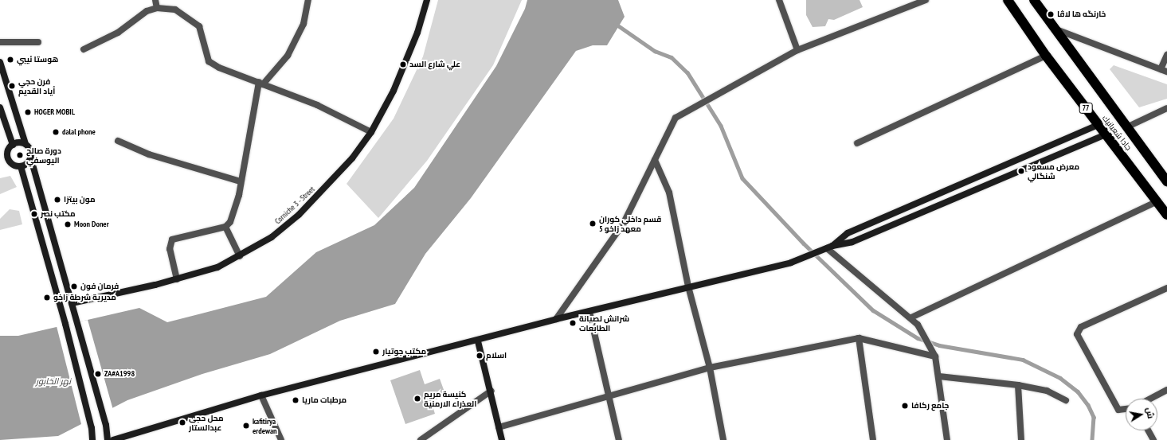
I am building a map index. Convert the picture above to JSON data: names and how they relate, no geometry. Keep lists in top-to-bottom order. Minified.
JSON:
{"streets":{"highway":["77","جادا شعبانيك"],"street":["Corniche 3 - Street"]},"water":["نهر الخابور"],"places":["خارنگه ها لاڤا","هوستا ئيبي","علي شارع السد","فرن حجي أياد القديم","HOGER MOBIL","dalal phone","دورة صالح اليوسفي","معرض مسعود شنگالي","مون بيتزا","مكتب نصر","قسم داخلي كوران معهد زاخو 5","Moon Doner","فرمان فون","مديرية شرطة زاخو","شرانش لصيانة الطابعات","مکتب جوتیار","اسلام","ZA#A1998","كنيسة مريم العذراء الارمنية","مرطبات ماريا","جامع ركافا","محل حجي عبدالستار","kafitirya erdewan"],"north":"right"}
